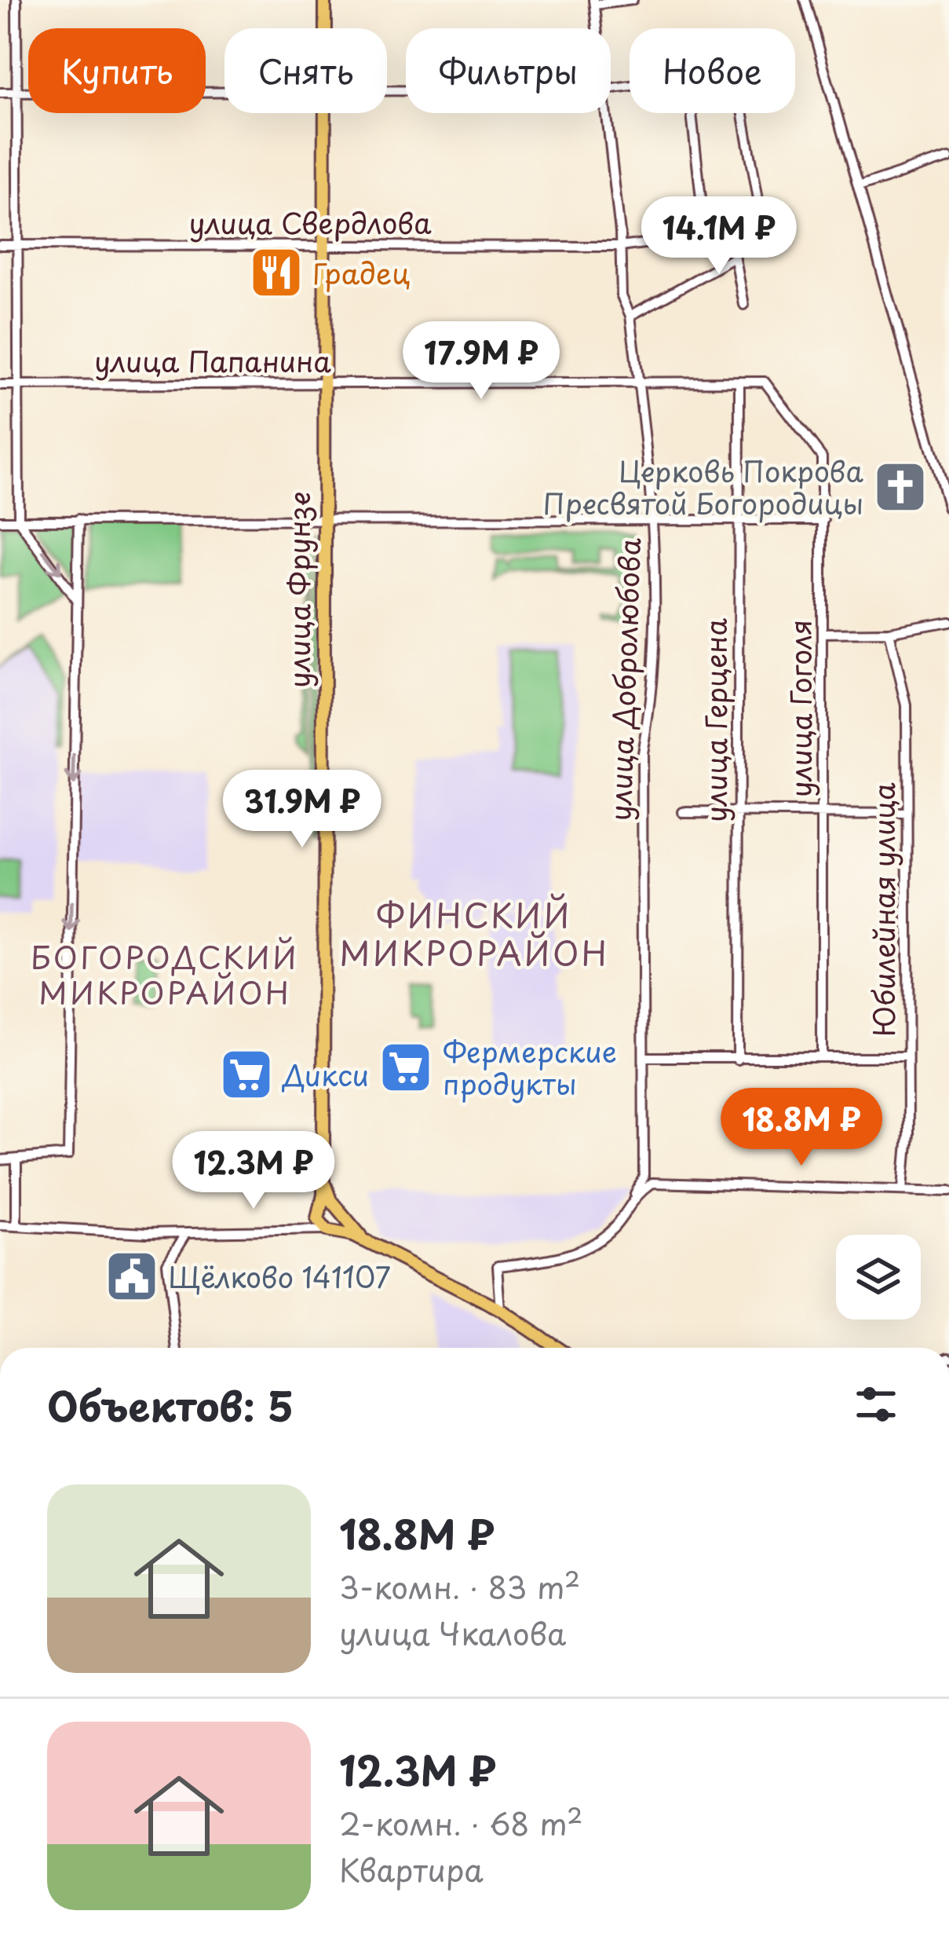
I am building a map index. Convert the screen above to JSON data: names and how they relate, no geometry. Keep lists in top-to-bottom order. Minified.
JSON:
{"streets":{"main road":["улица Фрунзе"],"street":["улица Свердлова","улица Папанина","улица Добролюбова","улица Гоголя","улица Герцена","Юбилейная улица"]},"crossings":[["улица Свердлова","улица Фрунзе"],["улица Свердлова","улица Добролюбова"],["улица Папанина","улица Фрунзе"],["улица Папанина","улица Добролюбова"],["улица Папанина","улица Гоголя"],["улица Папанина","улица Герцена"]],"districts":["ФИНСКИЙ МИКРОРАЙОН","БОГОРОДСКИЙ МИКРОРАЙОН"],"places":{"restaurant":["Градец"],"church":["Церковь Покрова Пресвятой Богородицы"],"supermarket":["Фермерские продукты","Дикси"],"public building":["Щёлково 141107"]},"page":{"chip":["Купить","Снять","Фильтры","Новое"],"price":["14.1M ₽","17.9M ₽","31.9M ₽","18.8M ₽","12.3M ₽"],"heading":"Объектов: 5","list":[{"name":"18.8M ₽","note":"3-комн. · 83 m² · улица Чкалова"},{"name":"12.3M ₽","note":"2-комн. · 68 m² · Квартира"}]}}
